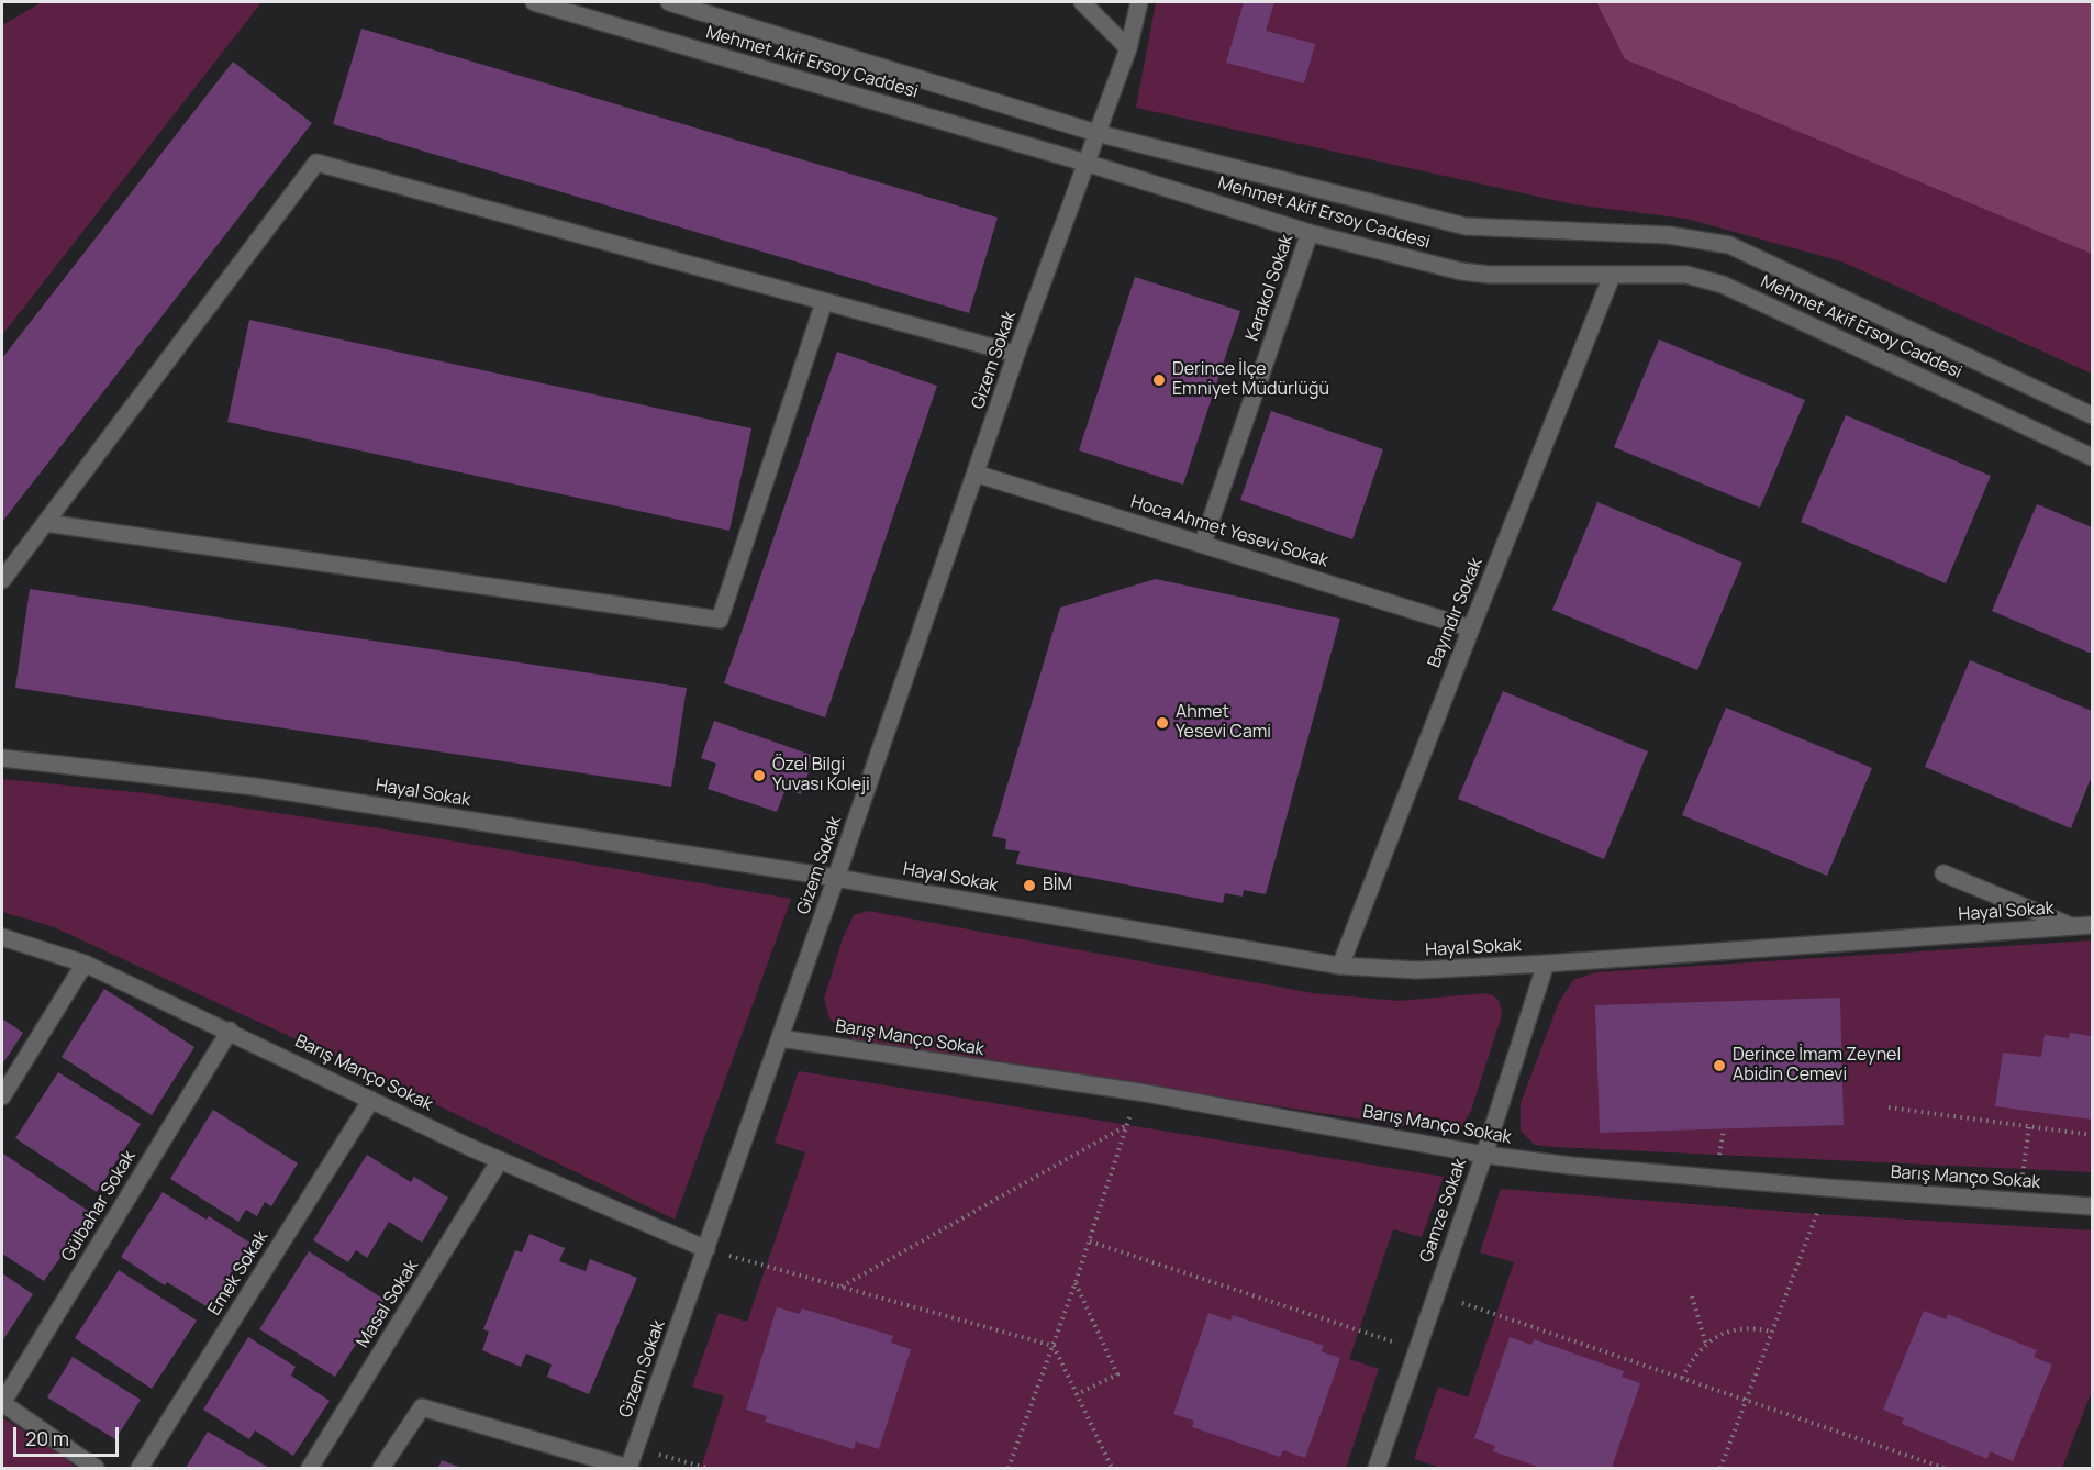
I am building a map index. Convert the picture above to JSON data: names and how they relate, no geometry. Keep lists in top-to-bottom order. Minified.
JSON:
{"streets":{"street":["Mehmet Akif Ersoy Caddesi","Karakol Sokak","Gizem Sokak","Hoca Ahmet Yesevi Sokak","Bayındır Sokak","Hayal Sokak","Barış Manço Sokak","Gülbahar Sokak","Gamze Sokak","Emek Sokak","Masal Sokak"]},"crossings":[["Mehmet Akif Ersoy Caddesi","Karakol Sokak"],["Mehmet Akif Ersoy Caddesi","Gizem Sokak"],["Mehmet Akif Ersoy Caddesi","Bayındır Sokak"],["Karakol Sokak","Hoca Ahmet Yesevi Sokak"],["Gizem Sokak","Hoca Ahmet Yesevi Sokak"],["Gizem Sokak","Hayal Sokak"],["Gizem Sokak","Barış Manço Sokak"],["Hoca Ahmet Yesevi Sokak","Bayındır Sokak"],["Bayındır Sokak","Hayal Sokak"],["Hayal Sokak","Gamze Sokak"],["Barış Manço Sokak","Gülbahar Sokak"],["Barış Manço Sokak","Gamze Sokak"],["Barış Manço Sokak","Emek Sokak"],["Barış Manço Sokak","Masal Sokak"]],"places":["Derince İlçe Emniyet Müdürlüğü","Ahmet Yesevi Cami","Özel Bilgi Yuvası Koleji","BİM","Derince İmam Zeynel Abidin Cemevi"],"scale_bar":"20 m"}
